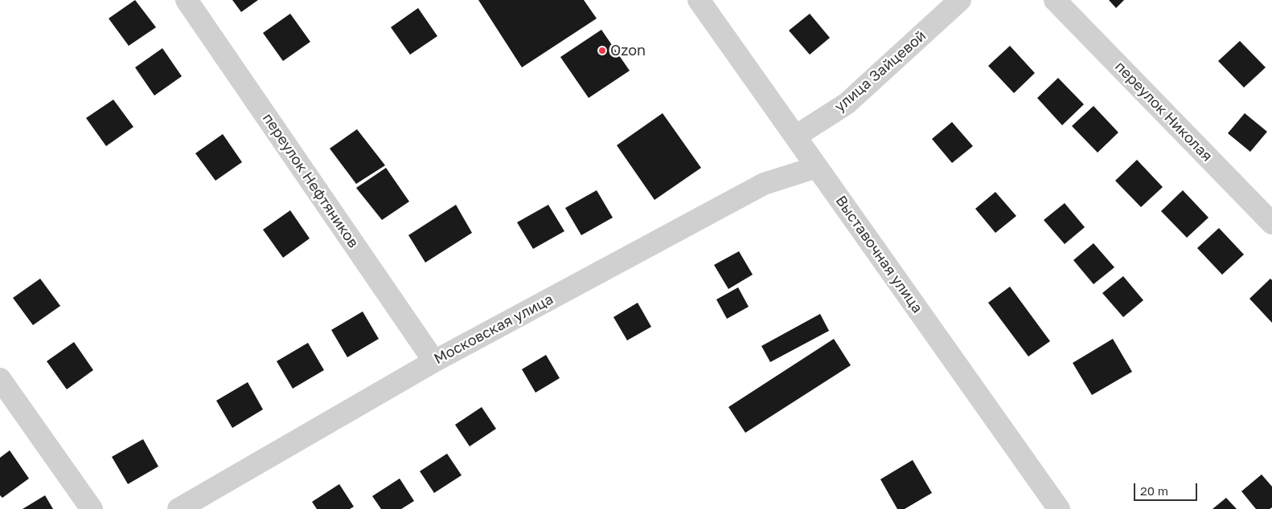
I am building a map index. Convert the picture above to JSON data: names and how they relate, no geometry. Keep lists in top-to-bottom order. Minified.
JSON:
{"streets":{"street":["улица Зайцевой","переулок Николая","переулок Нефтяников","Выставочная улица","Московская улица"]},"crossings":[["улица Зайцевой","Выставочная улица"],["переулок Нефтяников","Московская улица"],["Выставочная улица","Московская улица"]],"places":["Ozon"],"scale_bar":"20 m"}
